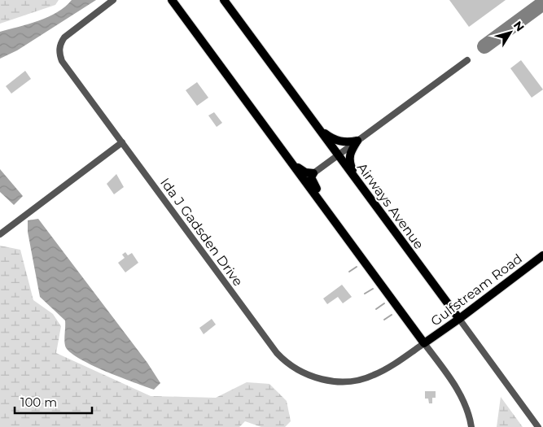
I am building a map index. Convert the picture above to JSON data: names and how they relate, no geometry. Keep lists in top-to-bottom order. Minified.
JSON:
{"streets":{"main road":["Airways Avenue","Gulfstream Road"],"street":["Ida J Gadsden Drive"]},"crossings":[["Airways Avenue","Gulfstream Road"],["Ida J Gadsden Drive","Gulfstream Road"]],"scale_bar":"100 m","north":"top right"}
